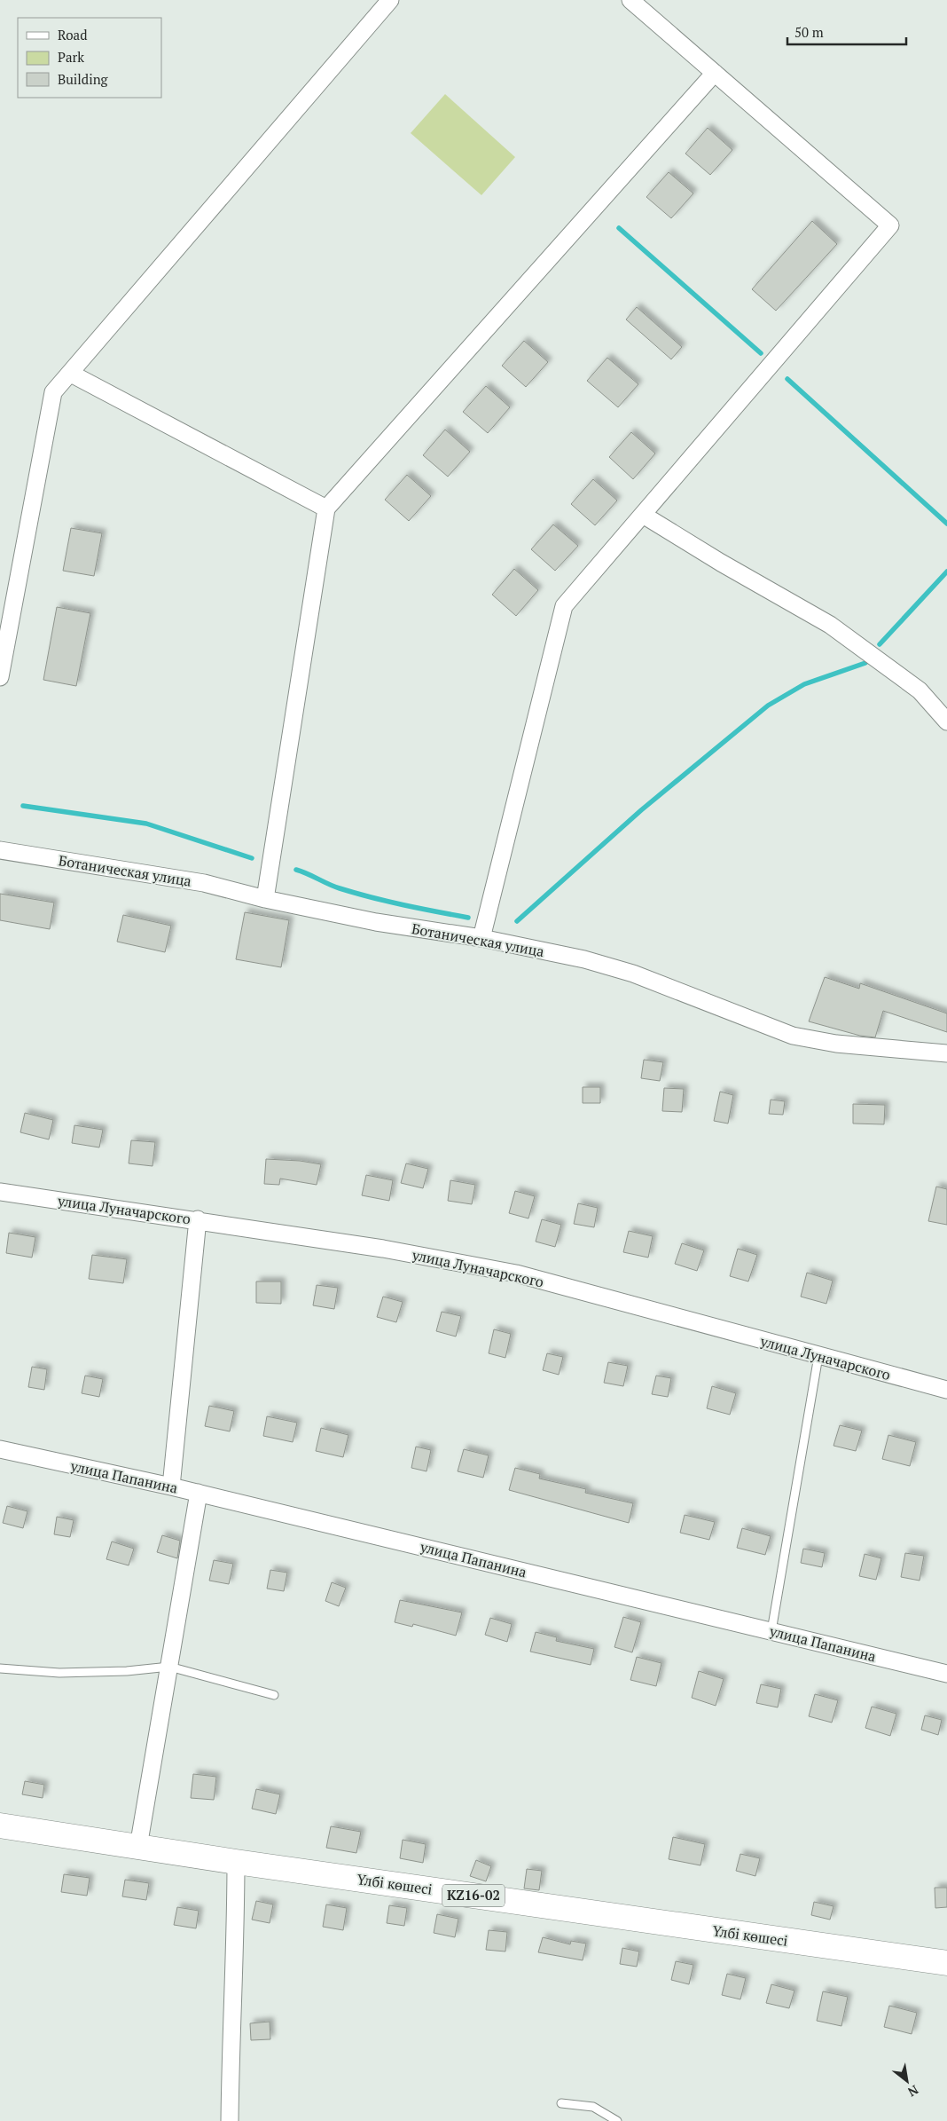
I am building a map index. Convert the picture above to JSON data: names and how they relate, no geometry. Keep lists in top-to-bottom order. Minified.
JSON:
{"streets":{"main road":["Үлбі көшесі","KZ16-02"],"street":["Ботаническая улица","улица Луначарского","улица Папанина"]},"legend":["Road","Park","Building"],"scale_bar":"50 m","north":"bottom right"}
